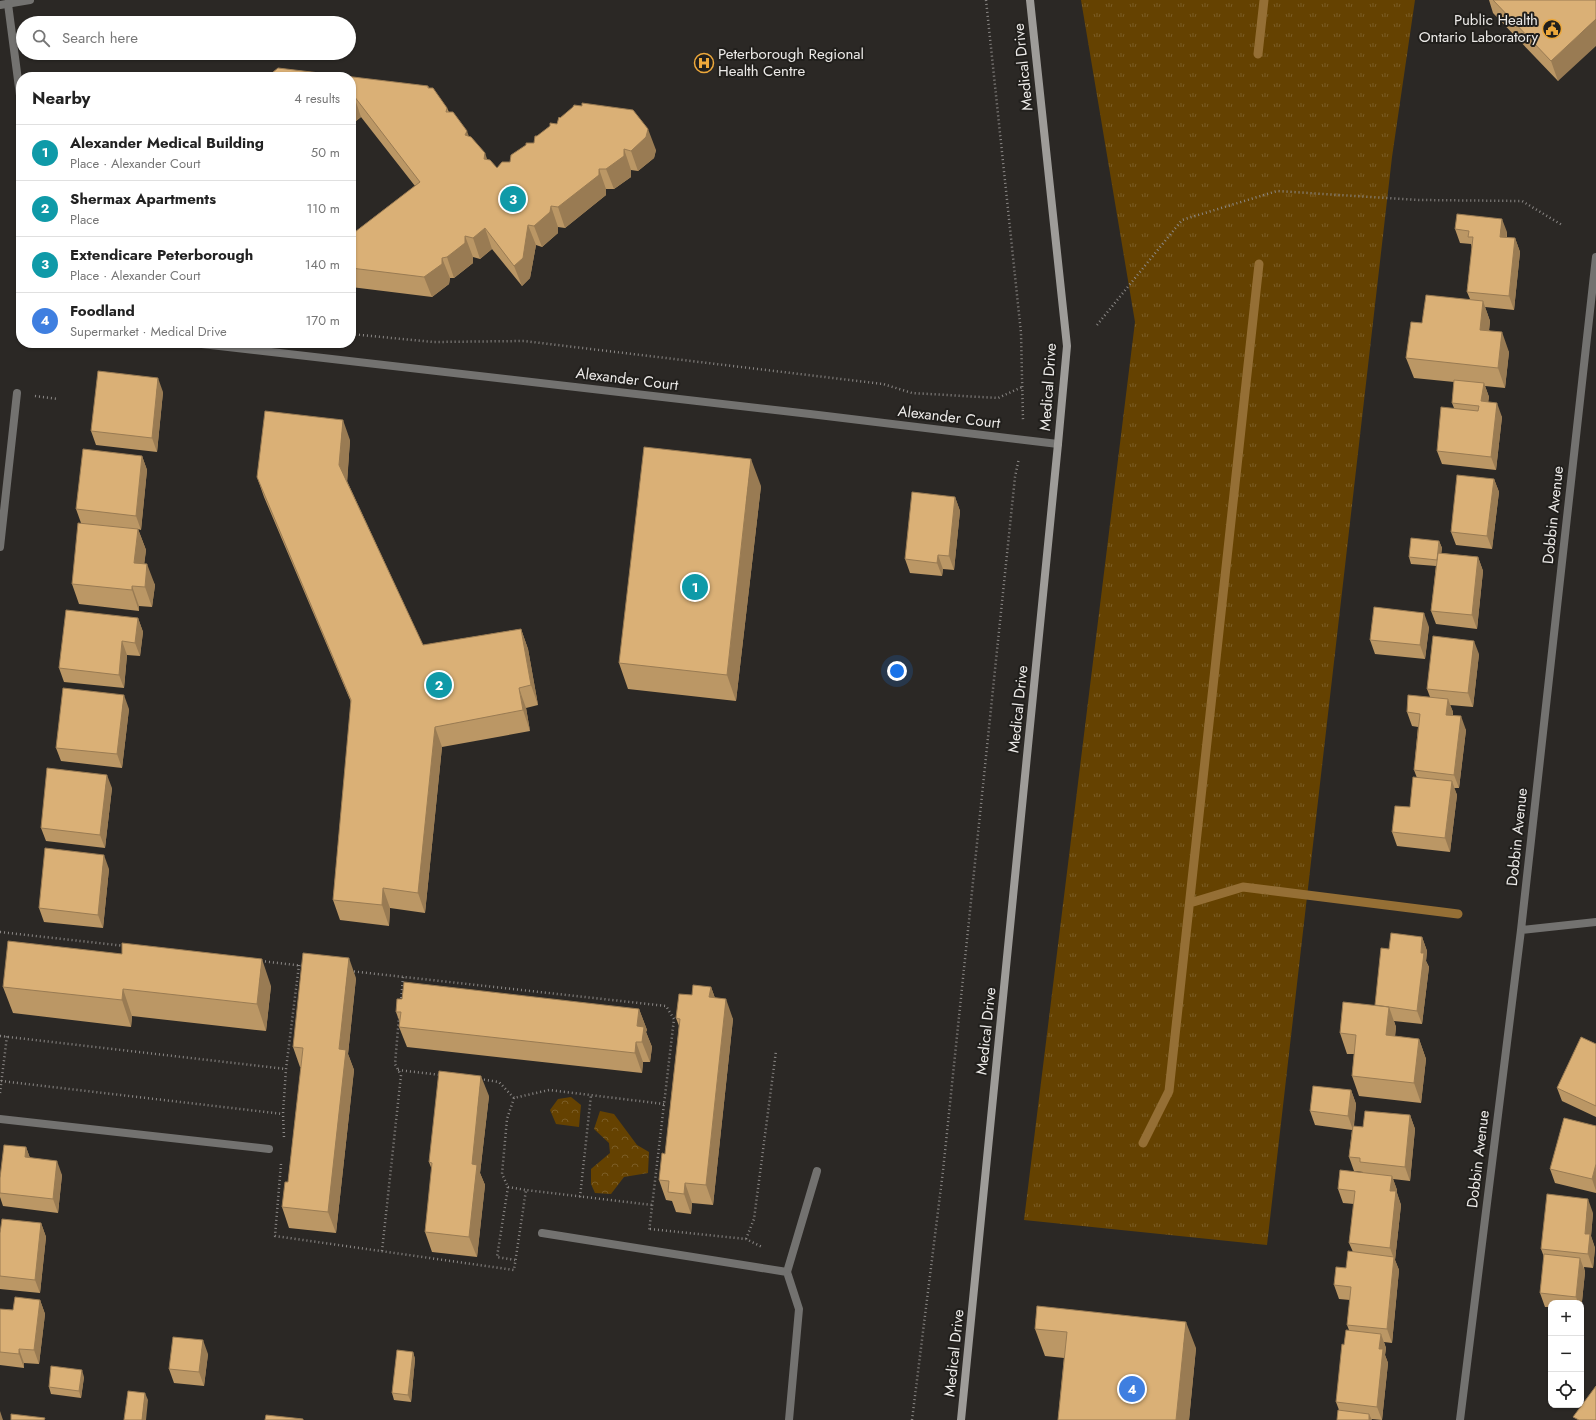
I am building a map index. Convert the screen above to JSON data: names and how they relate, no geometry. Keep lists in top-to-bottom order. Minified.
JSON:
{"streets":{"main road":["Medical Drive"],"street":["Alexander Court","Dobbin Avenue"]},"crossings":[["Medical Drive","Alexander Court"]],"places":{"public building":["Public Health Ontario Laboratory"],"hospital":["Peterborough Regional Health Centre"]},"page":{"search":"Search here","heading":["Nearby","4 results"],"list":[{"mark":"1","name":"Alexander Medical Building","note":"Place · Alexander Court","value":"50 m"},{"mark":"2","name":"Shermax Apartments","note":"Place","value":"110 m"},{"mark":"3","name":"Extendicare Peterborough","note":"Place · Alexander Court","value":"140 m"},{"mark":"4","name":"Foodland","note":"Supermarket · Medical Drive","value":"170 m"}],"pins":["3","1","2","4"],"map_buttons":["+","−"]}}
